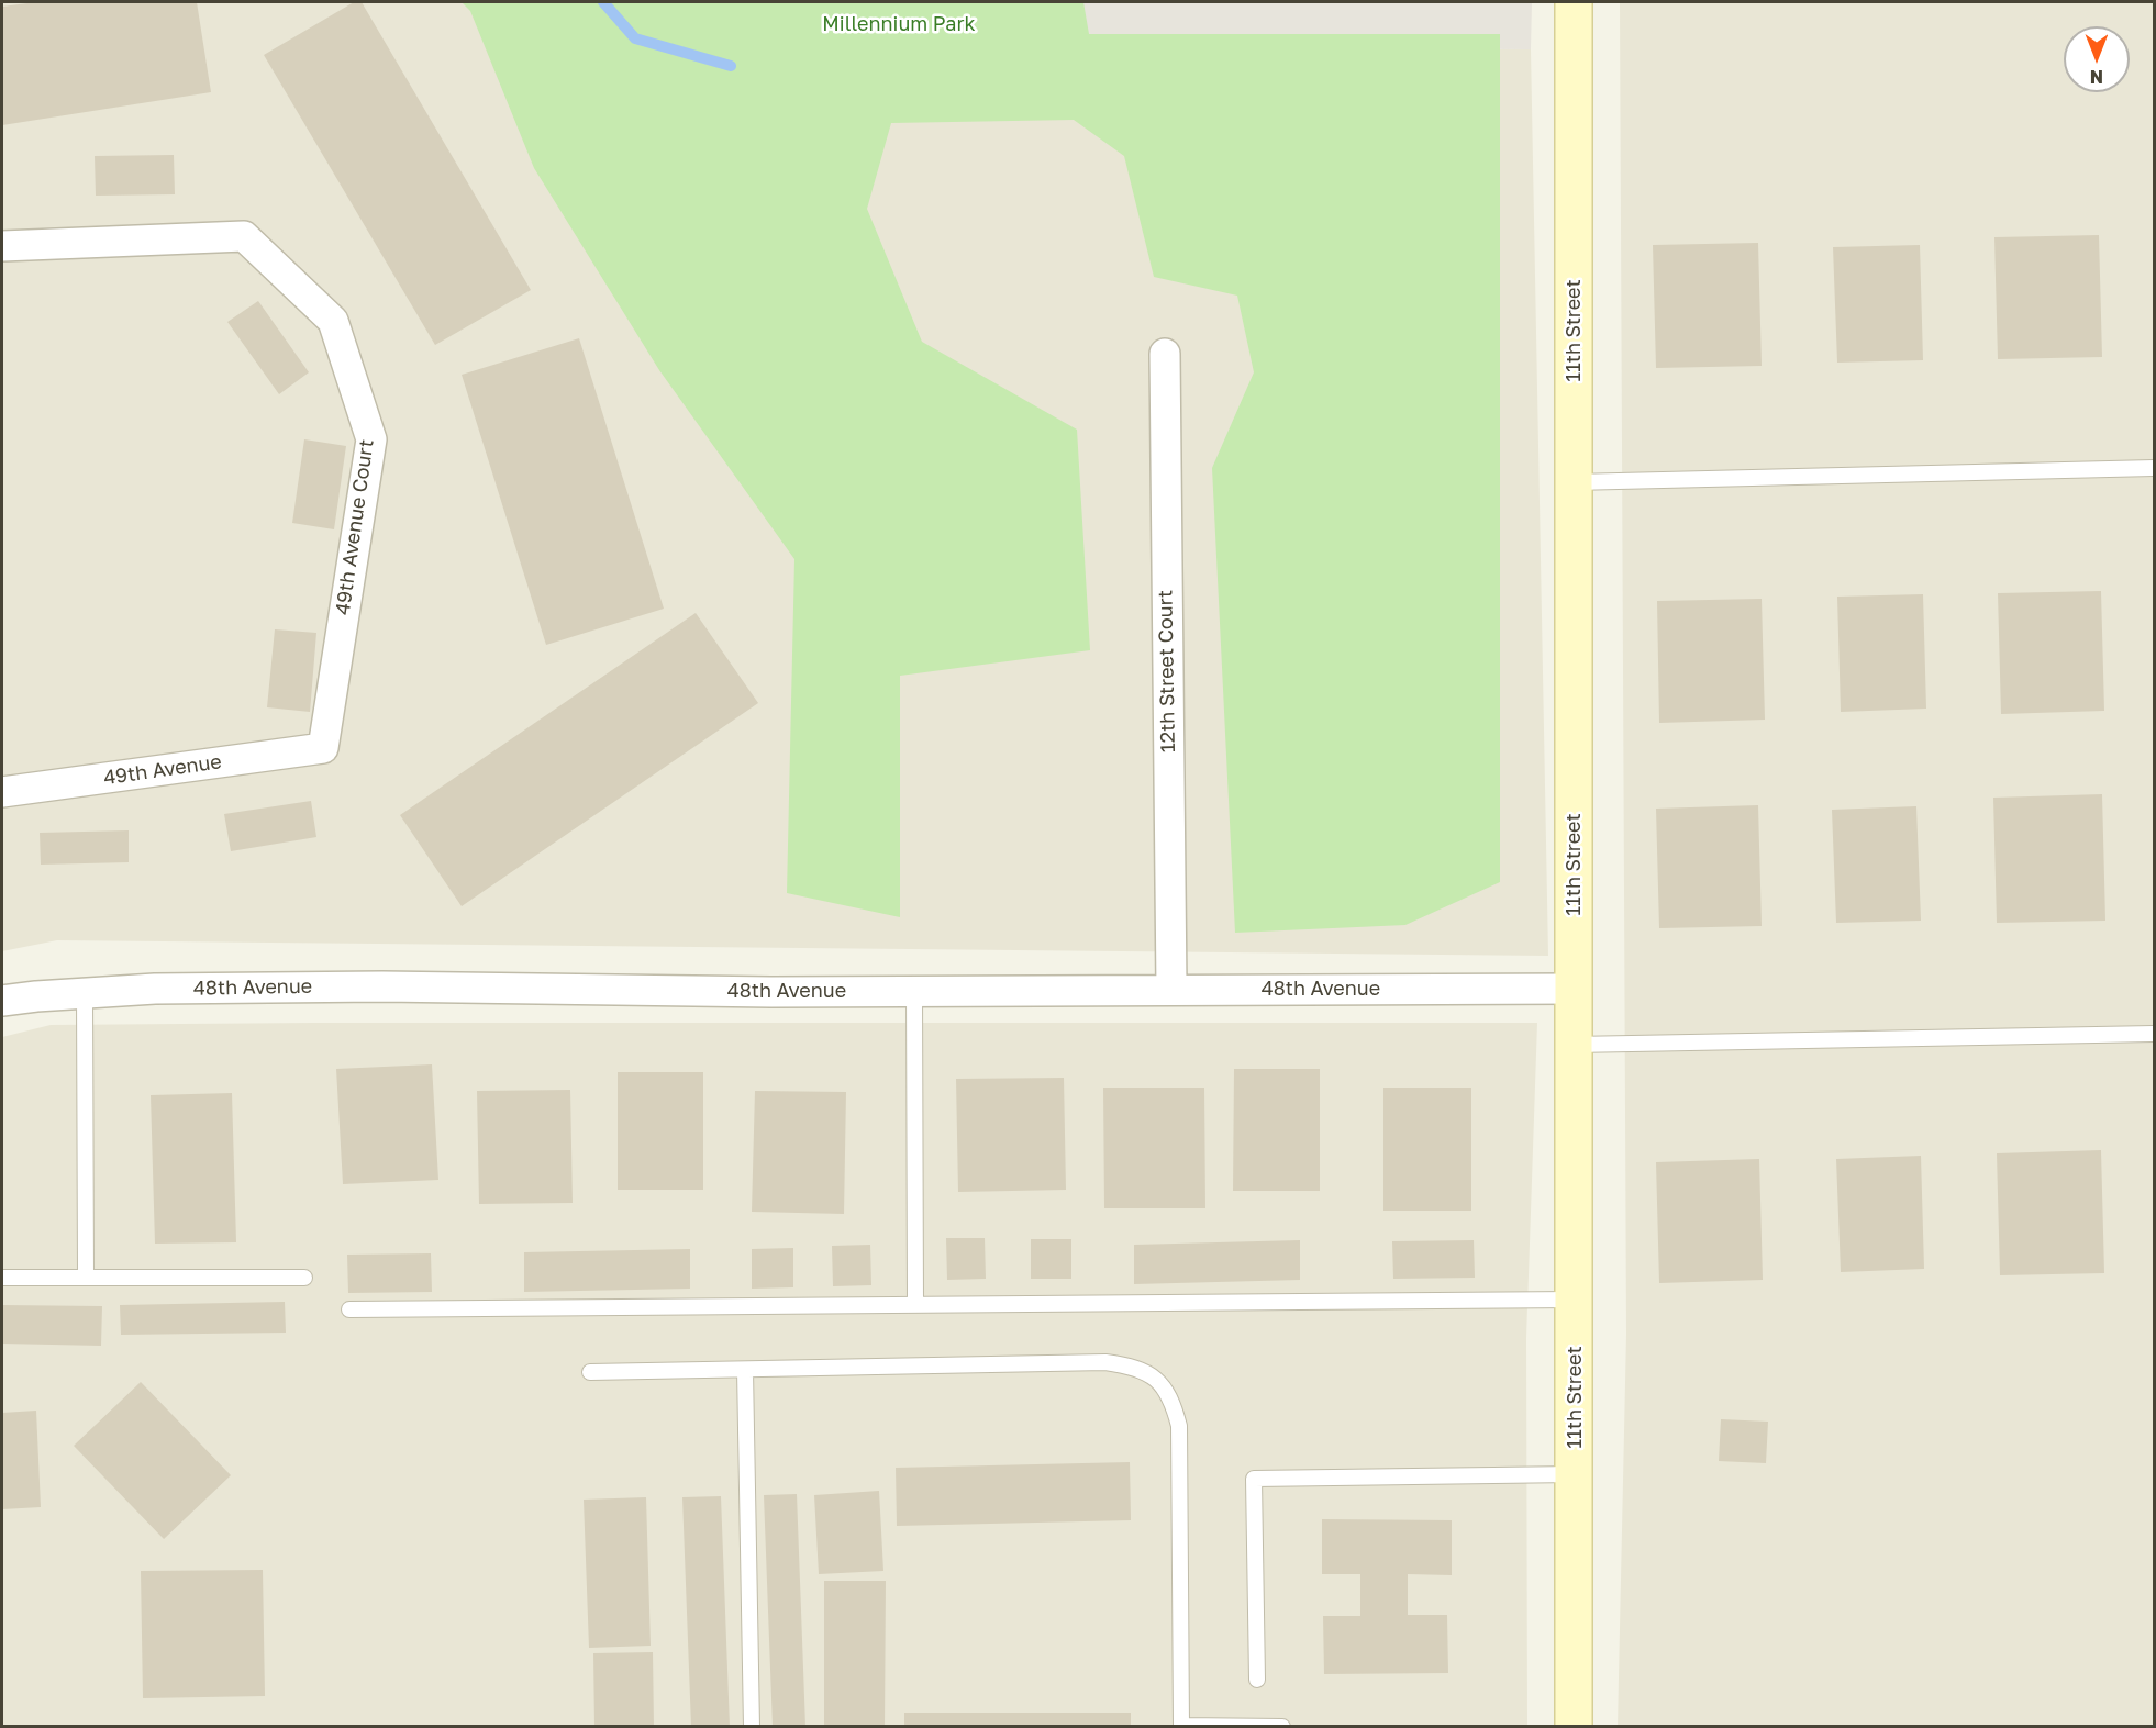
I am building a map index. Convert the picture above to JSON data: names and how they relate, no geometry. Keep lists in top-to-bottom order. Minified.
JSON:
{"streets":{"street":["11th Street","49th Avenue Court","12th Street Court","49th Avenue","48th Avenue"]},"crossings":[["11th Street","48th Avenue"],["49th Avenue Court","49th Avenue"],["12th Street Court","48th Avenue"]],"parks":["Millennium Park"],"north":"bottom"}
